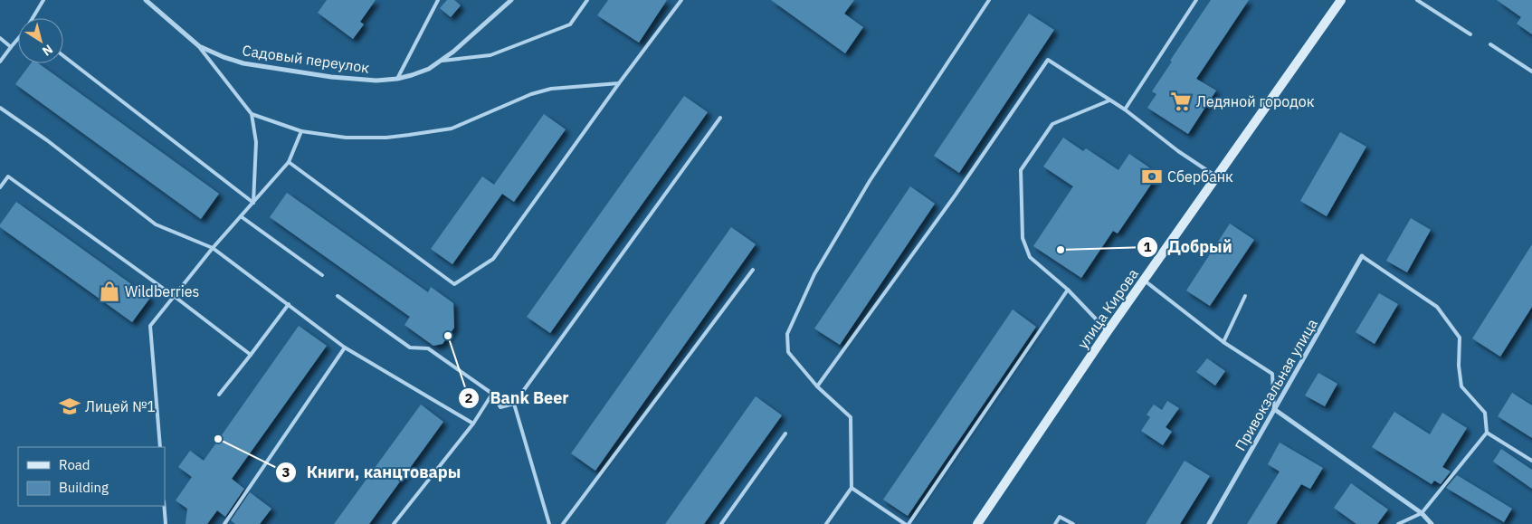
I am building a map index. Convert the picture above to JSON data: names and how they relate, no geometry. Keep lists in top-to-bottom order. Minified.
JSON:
{"streets":{"main road":["улица Кирова"],"street":["Садовый переулок","Привокзальная улица"]},"places":{"supermarket":["Ледяной городок"],"bank":["Сбербанк"],"other":["Добрый","Bank Beer","Книги, канцтовары"],"shop":["Wildberries"],"school or university":["Лицей №1"]},"legend":["Road","Building"],"north":"bottom right"}
